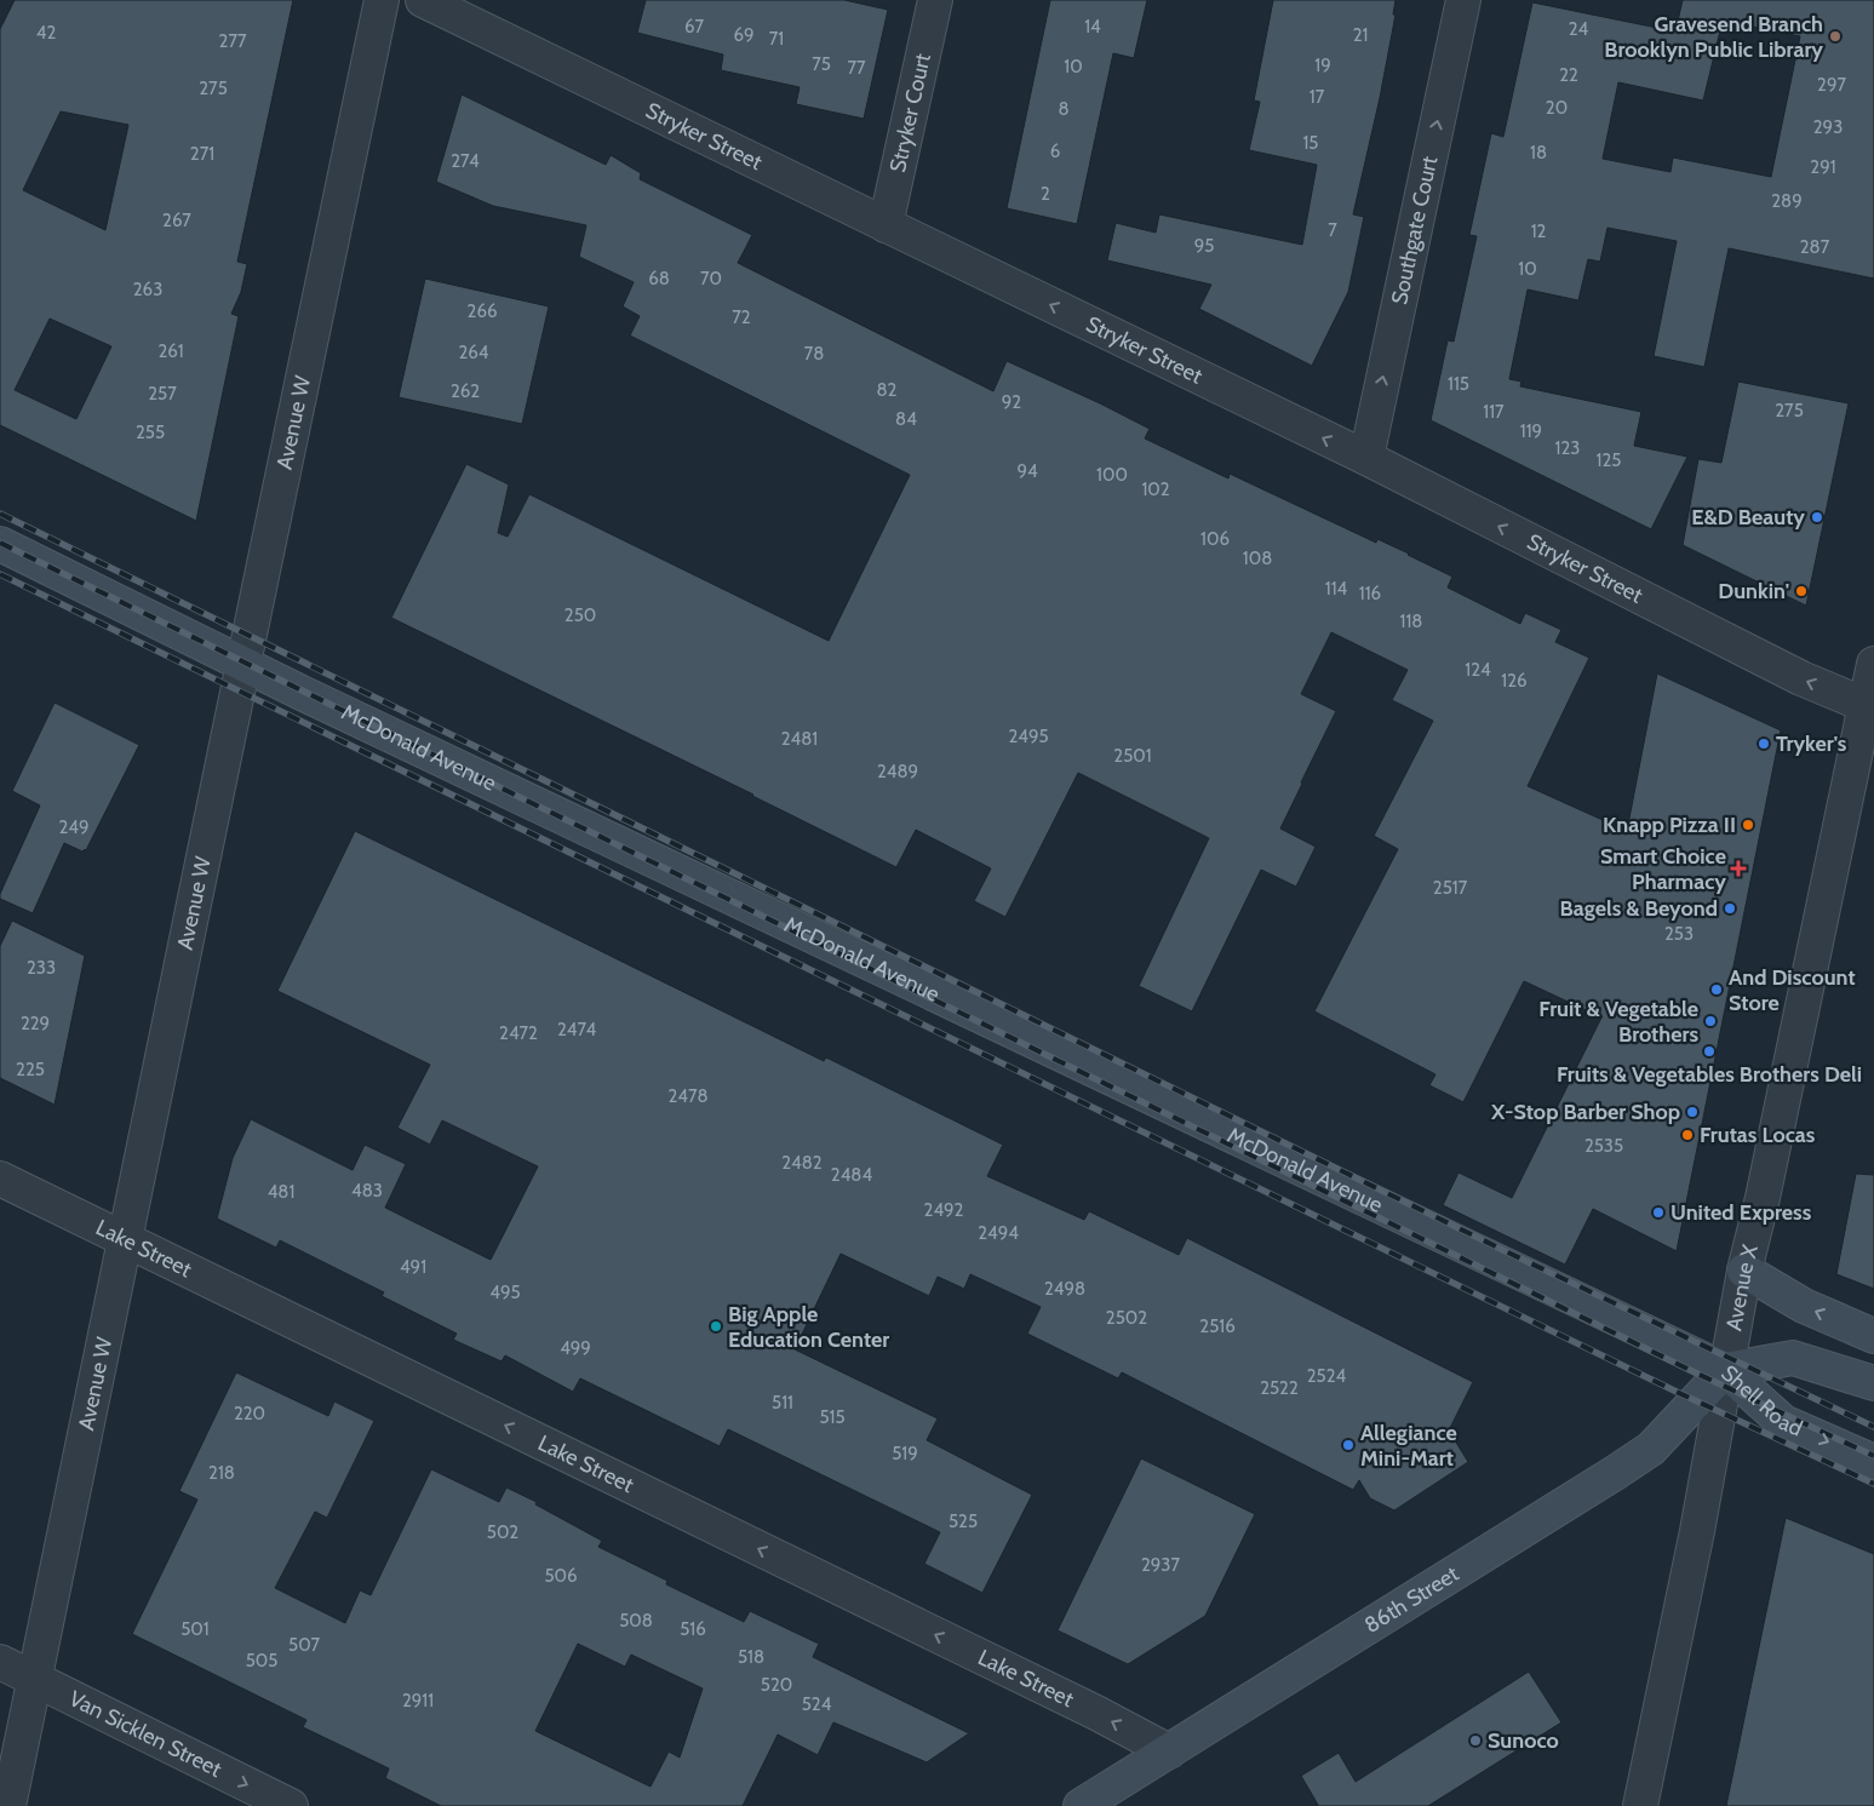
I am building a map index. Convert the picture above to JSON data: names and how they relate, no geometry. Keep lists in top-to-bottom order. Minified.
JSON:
{"streets":{"main road":["McDonald Avenue","Shell Road","86th Street"],"street":["Stryker Court","Stryker Street","Southgate Court","Avenue W","Lake Street","Avenue X","Van Sicklen Street"]},"crossings":[["Stryker Court","Stryker Street"],["Stryker Street","Southgate Court"],["Stryker Street","Avenue X"],["Avenue W","McDonald Avenue"],["Avenue W","Lake Street"],["Avenue W","Van Sicklen Street"],["McDonald Avenue","Avenue X"],["McDonald Avenue","Shell Road"],["McDonald Avenue","86th Street"],["Lake Street","86th Street"],["Avenue X","Shell Road"],["Avenue X","86th Street"],["Shell Road","86th Street"]],"one_way":["Stryker Street","Southgate Court","Lake Street","Van Sicklen Street"],"places":{"other":["Gravesend Branch Brooklyn Public Library","E&D Beauty","Dunkin'","Tryker's","Knapp Pizza II","Bagels & Beyond","And Discount Store","Fruit & Vegetable Brothers","Fruits & Vegetables Brothers Deli","X-Stop Barber Shop","Frutas Locas","United Express","Big Apple Education Center","Allegiance Mini-Mart","Sunoco"],"health":["Smart Choice Pharmacy"]},"house_numbers":["67","14","24","42","69","21","71","277","75","19","10","77","22","297","275","17","20","8","293","15","6","18","271","274","291","2","289","267","7","12","95","287","10","68","70","263","266","72","261","264","78","115","82","262","257","92","275","117","84","119","255","123","125","94","100","102","106","108","114","116","250","118","124","126","2495","2481","2501","2489","249","2517","253","233","229","2474","2472","225","2478","2535","2482","2484","483","481","2492","2494","491","2498","495","2502","2516","499","2524","2522","511","220","515","519","218","525","502","2937","506","508","501","516","507","518","505","520","2911","524"]}
